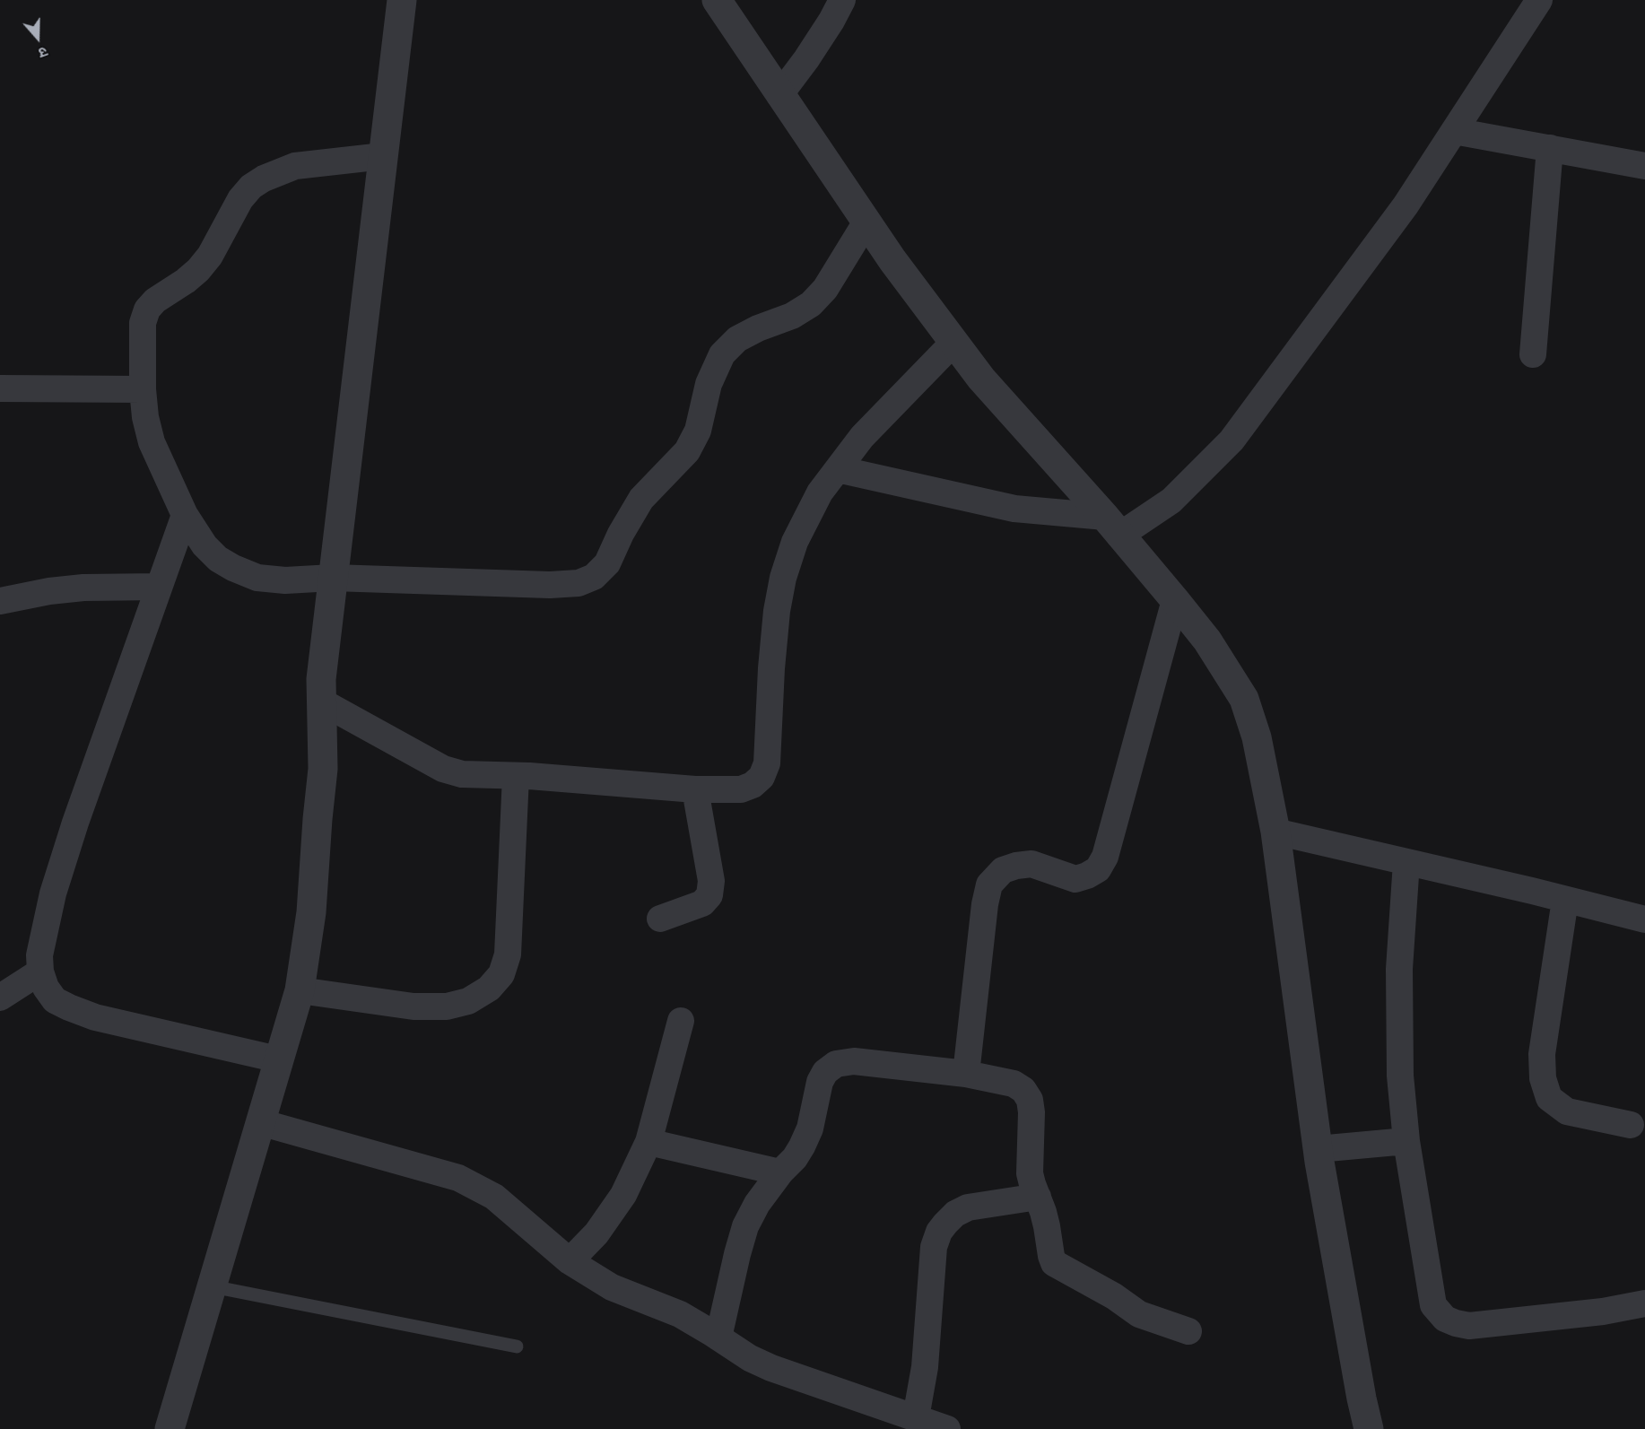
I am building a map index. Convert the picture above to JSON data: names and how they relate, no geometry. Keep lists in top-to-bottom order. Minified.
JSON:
{"north":"bottom"}
